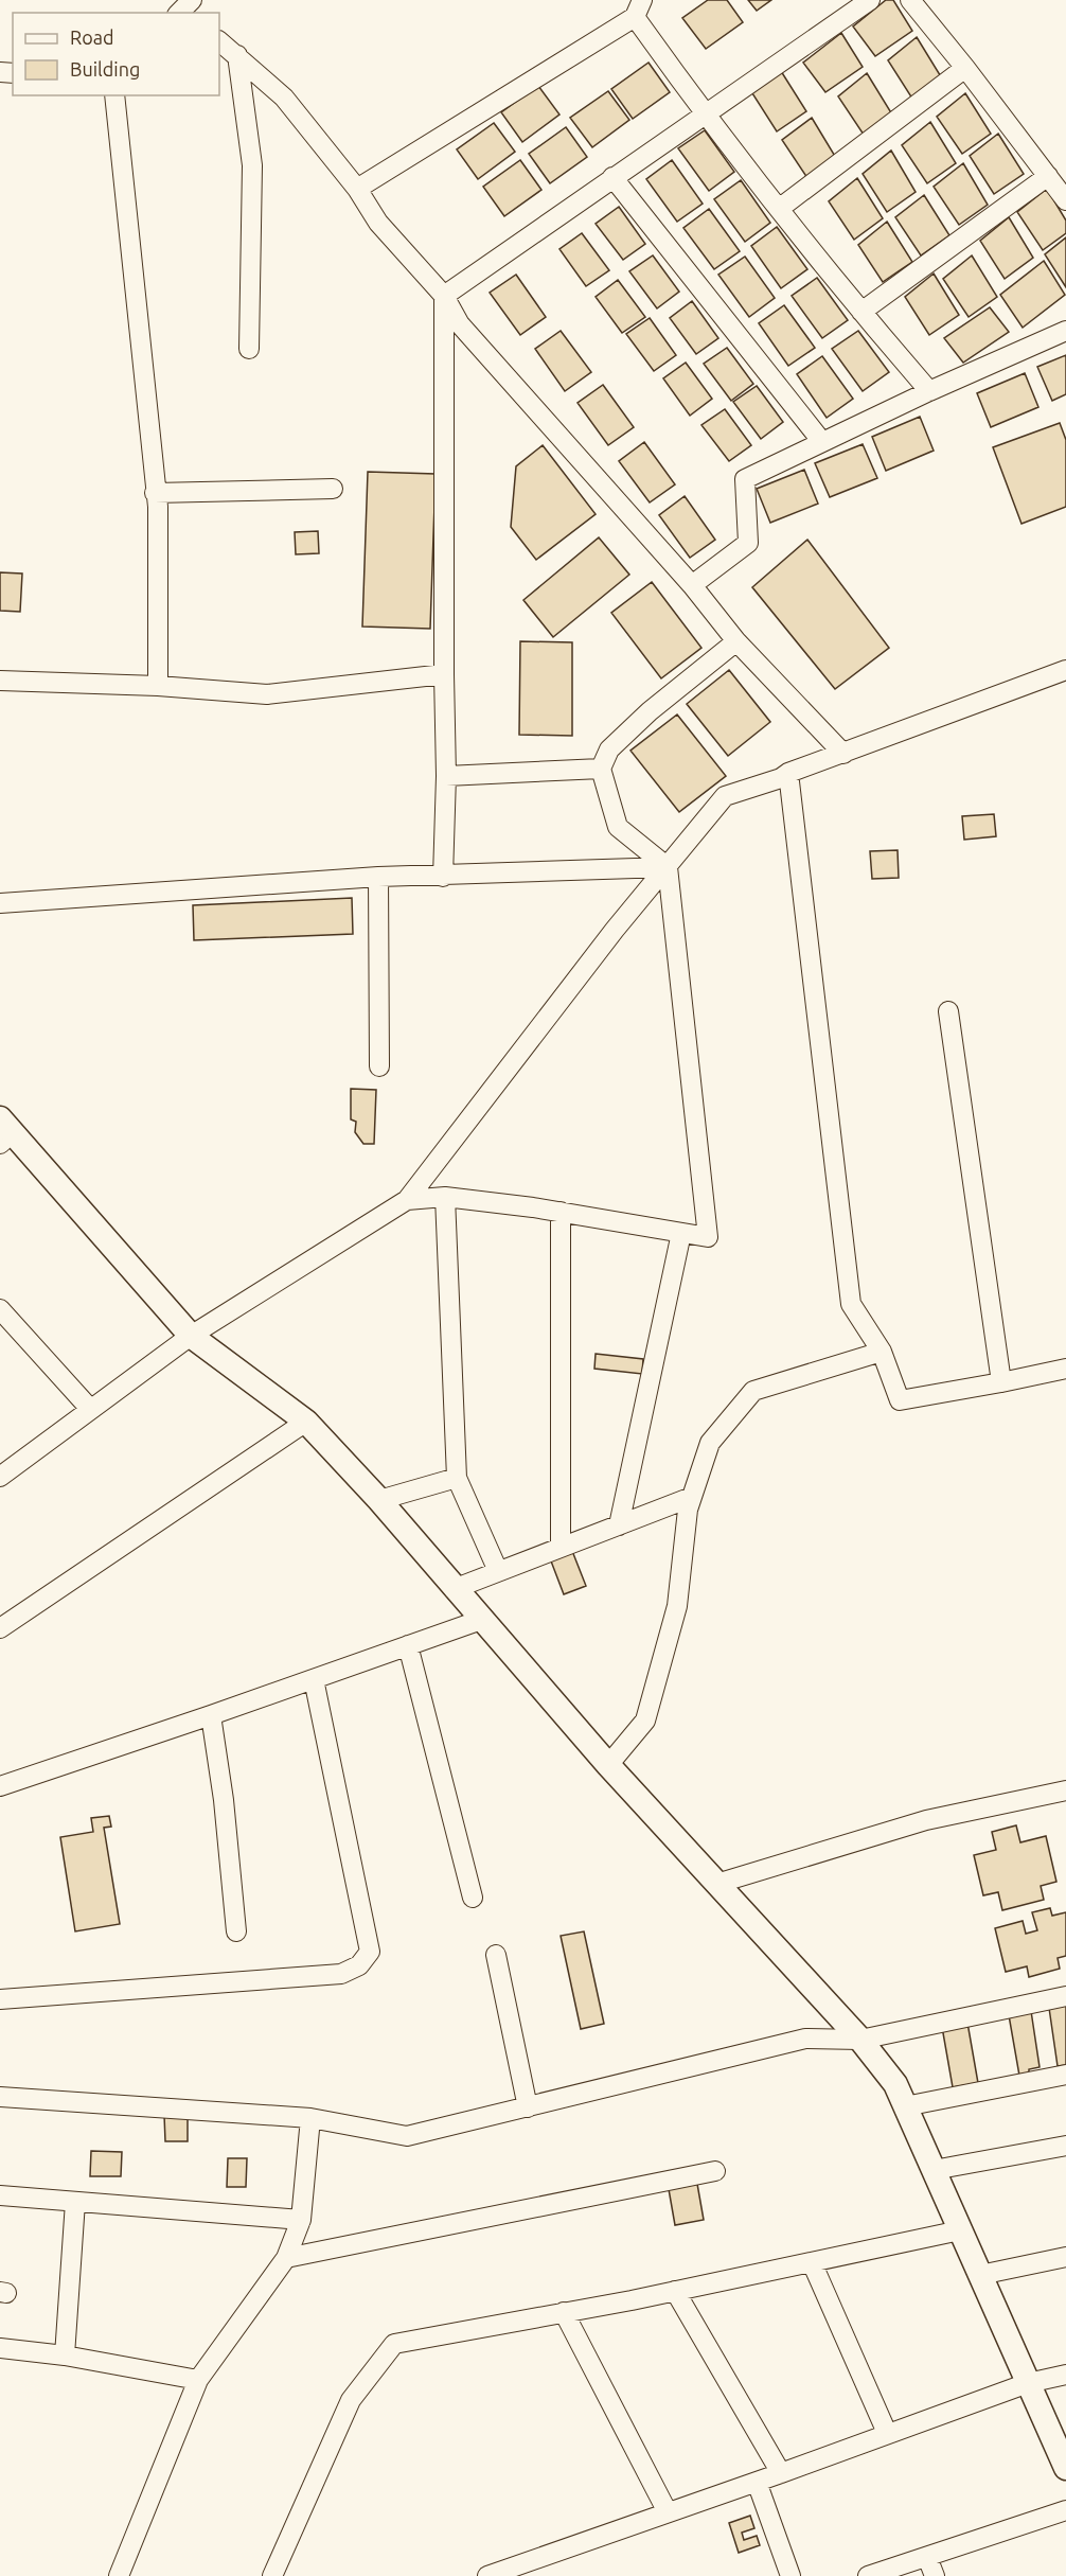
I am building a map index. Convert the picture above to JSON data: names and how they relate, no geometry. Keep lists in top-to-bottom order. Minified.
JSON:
{"legend":["Road","Building"]}
